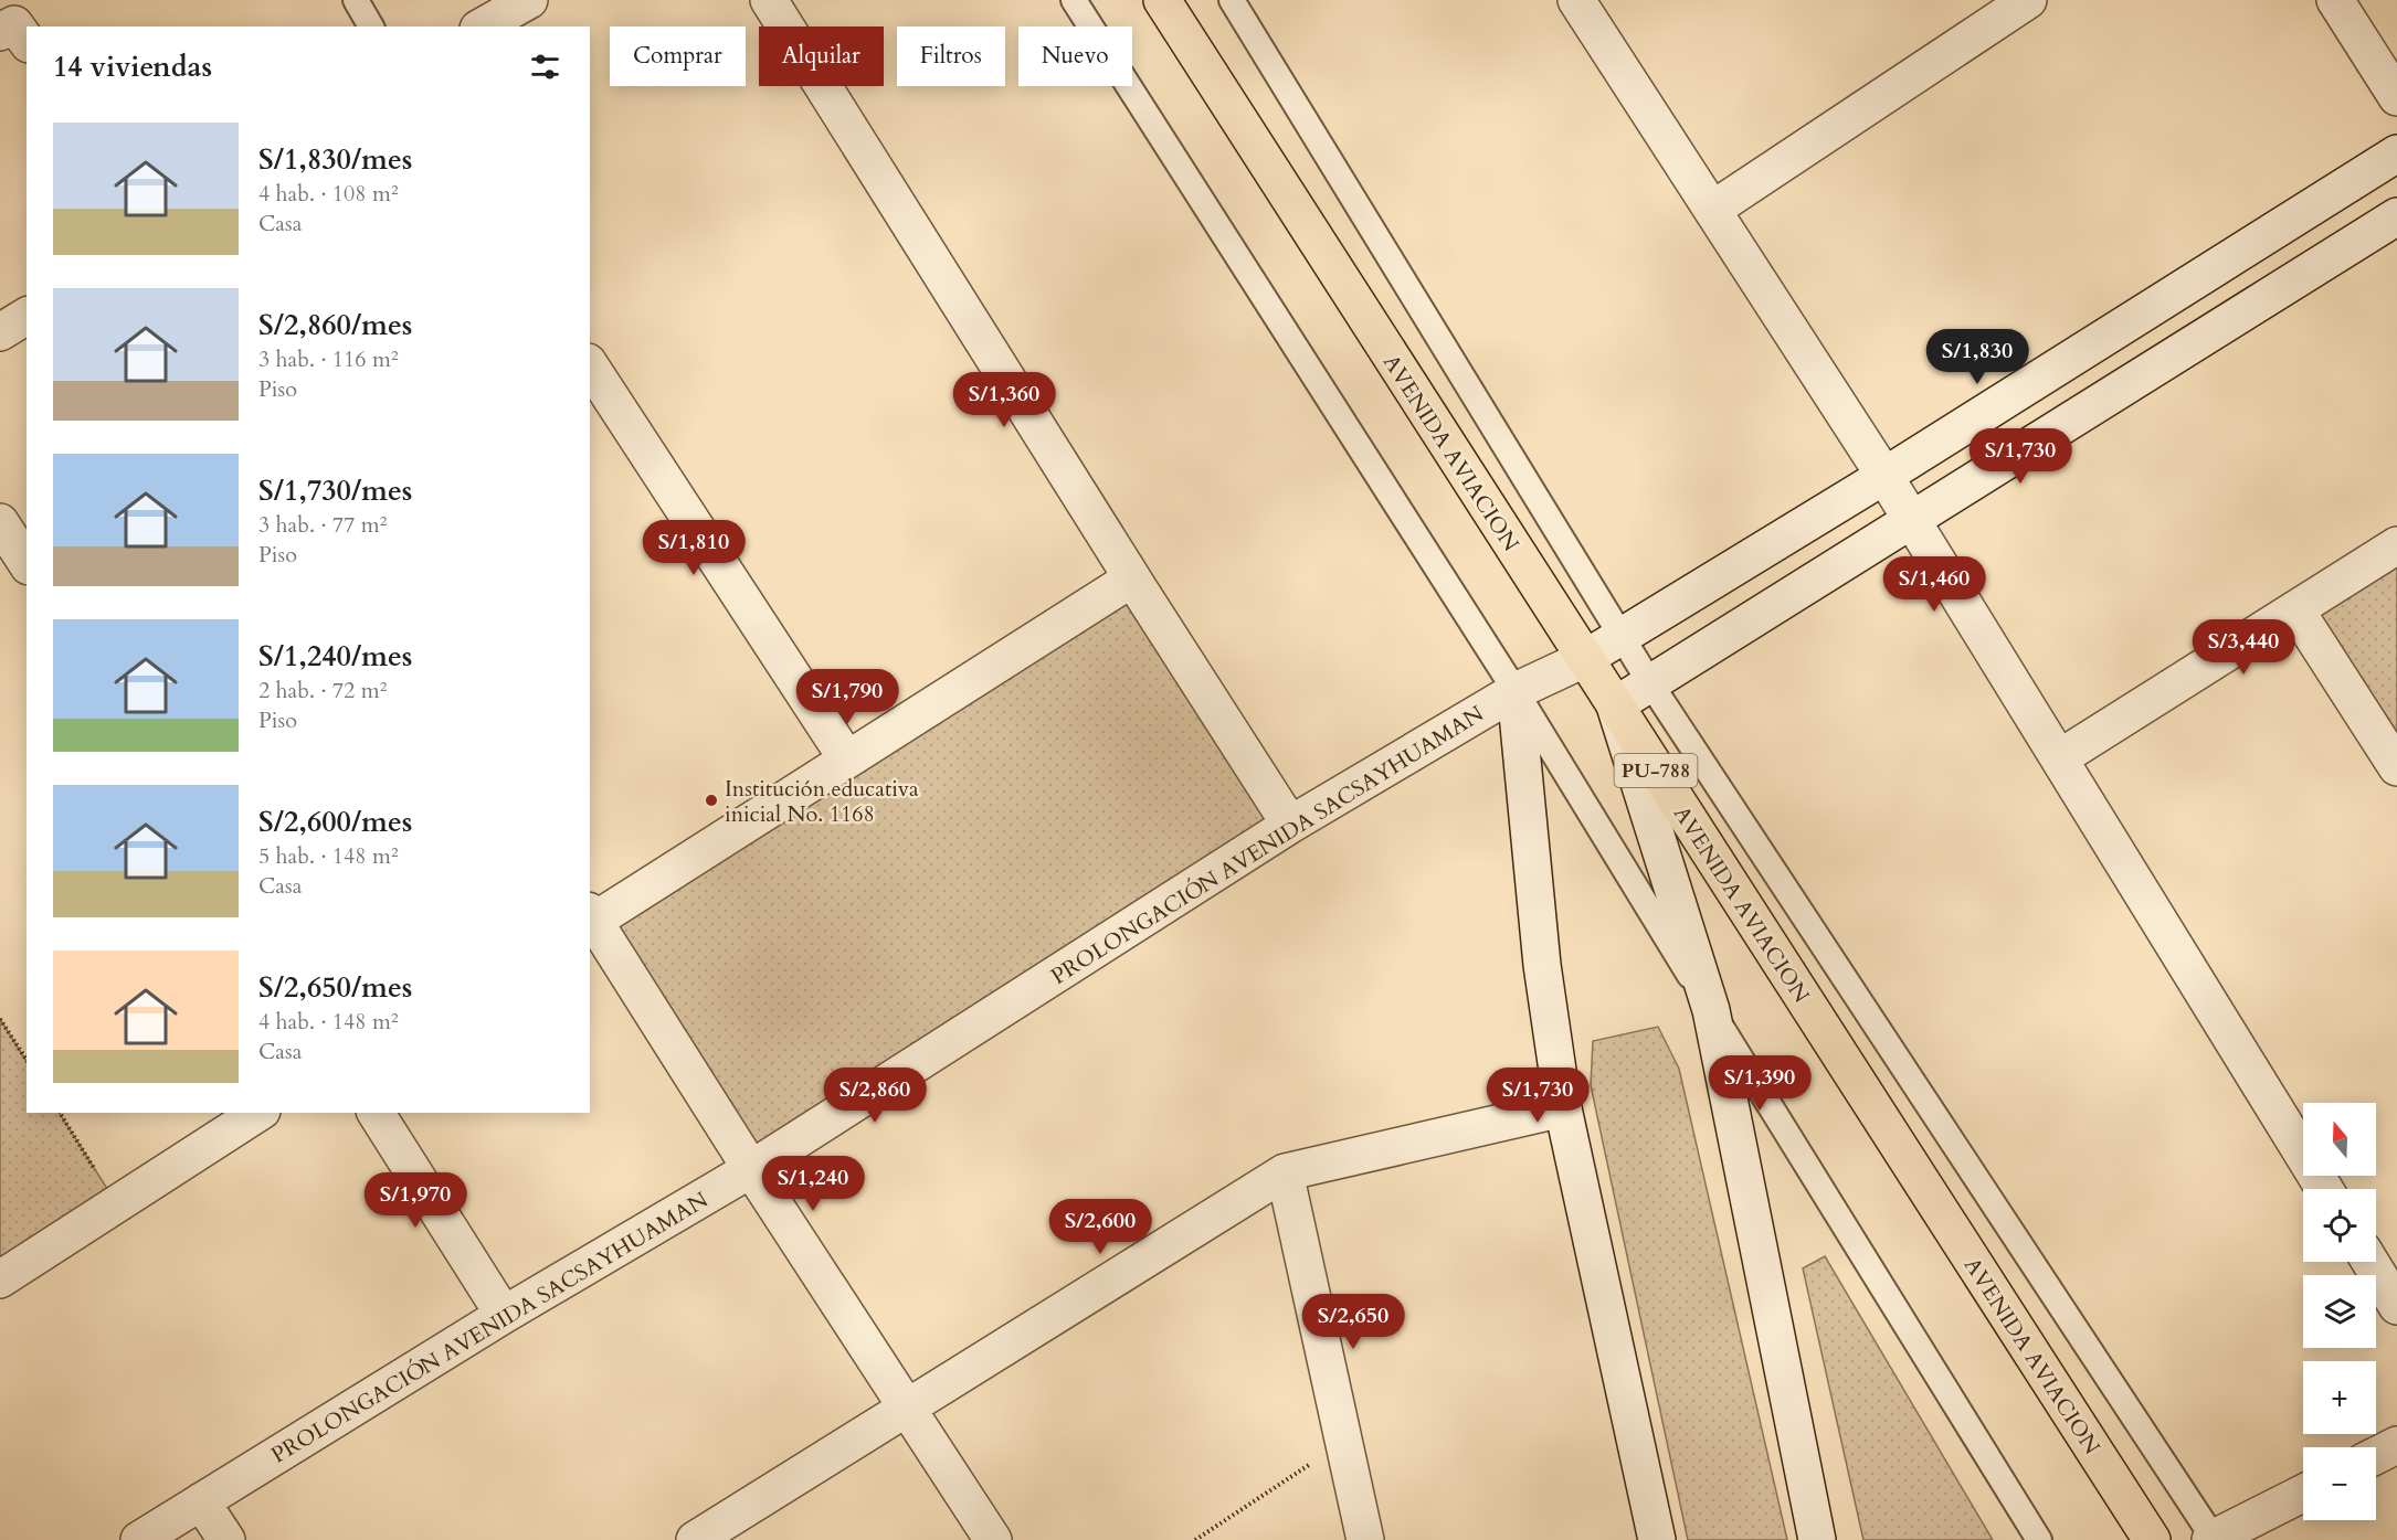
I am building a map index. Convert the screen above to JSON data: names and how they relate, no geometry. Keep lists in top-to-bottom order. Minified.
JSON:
{"streets":{"main road":["AVENIDA AVIACION","PU-788"],"street":["PROLONGACIÓN AVENIDA SACSAYHUAMAN"]},"crossings":[["AVENIDA AVIACION","PROLONGACIÓN AVENIDA SACSAYHUAMAN"]],"places":["Institución educativa inicial No. 1168"],"north":"top","page":{"chip":["Comprar","Alquilar","Filtros","Nuevo"],"heading":"14 viviendas","list":[{"name":"S/1,830/mes","note":"4 hab. · 108 m² · Casa"},{"name":"S/2,860/mes","note":"3 hab. · 116 m² · Piso"},{"name":"S/1,730/mes","note":"3 hab. · 77 m² · Piso"},{"name":"S/1,240/mes","note":"2 hab. · 72 m² · Piso"},{"name":"S/2,600/mes","note":"5 hab. · 148 m² · Casa"},{"name":"S/2,650/mes","note":"4 hab. · 148 m² · Casa"}],"price":["S/1,830","S/1,360","S/1,730","S/1,810","S/1,460","S/3,440","S/1,790","S/1,390","S/2,860","S/1,730","S/1,240","S/1,970","S/2,600","S/2,650"],"map_buttons":["+","−"]}}
